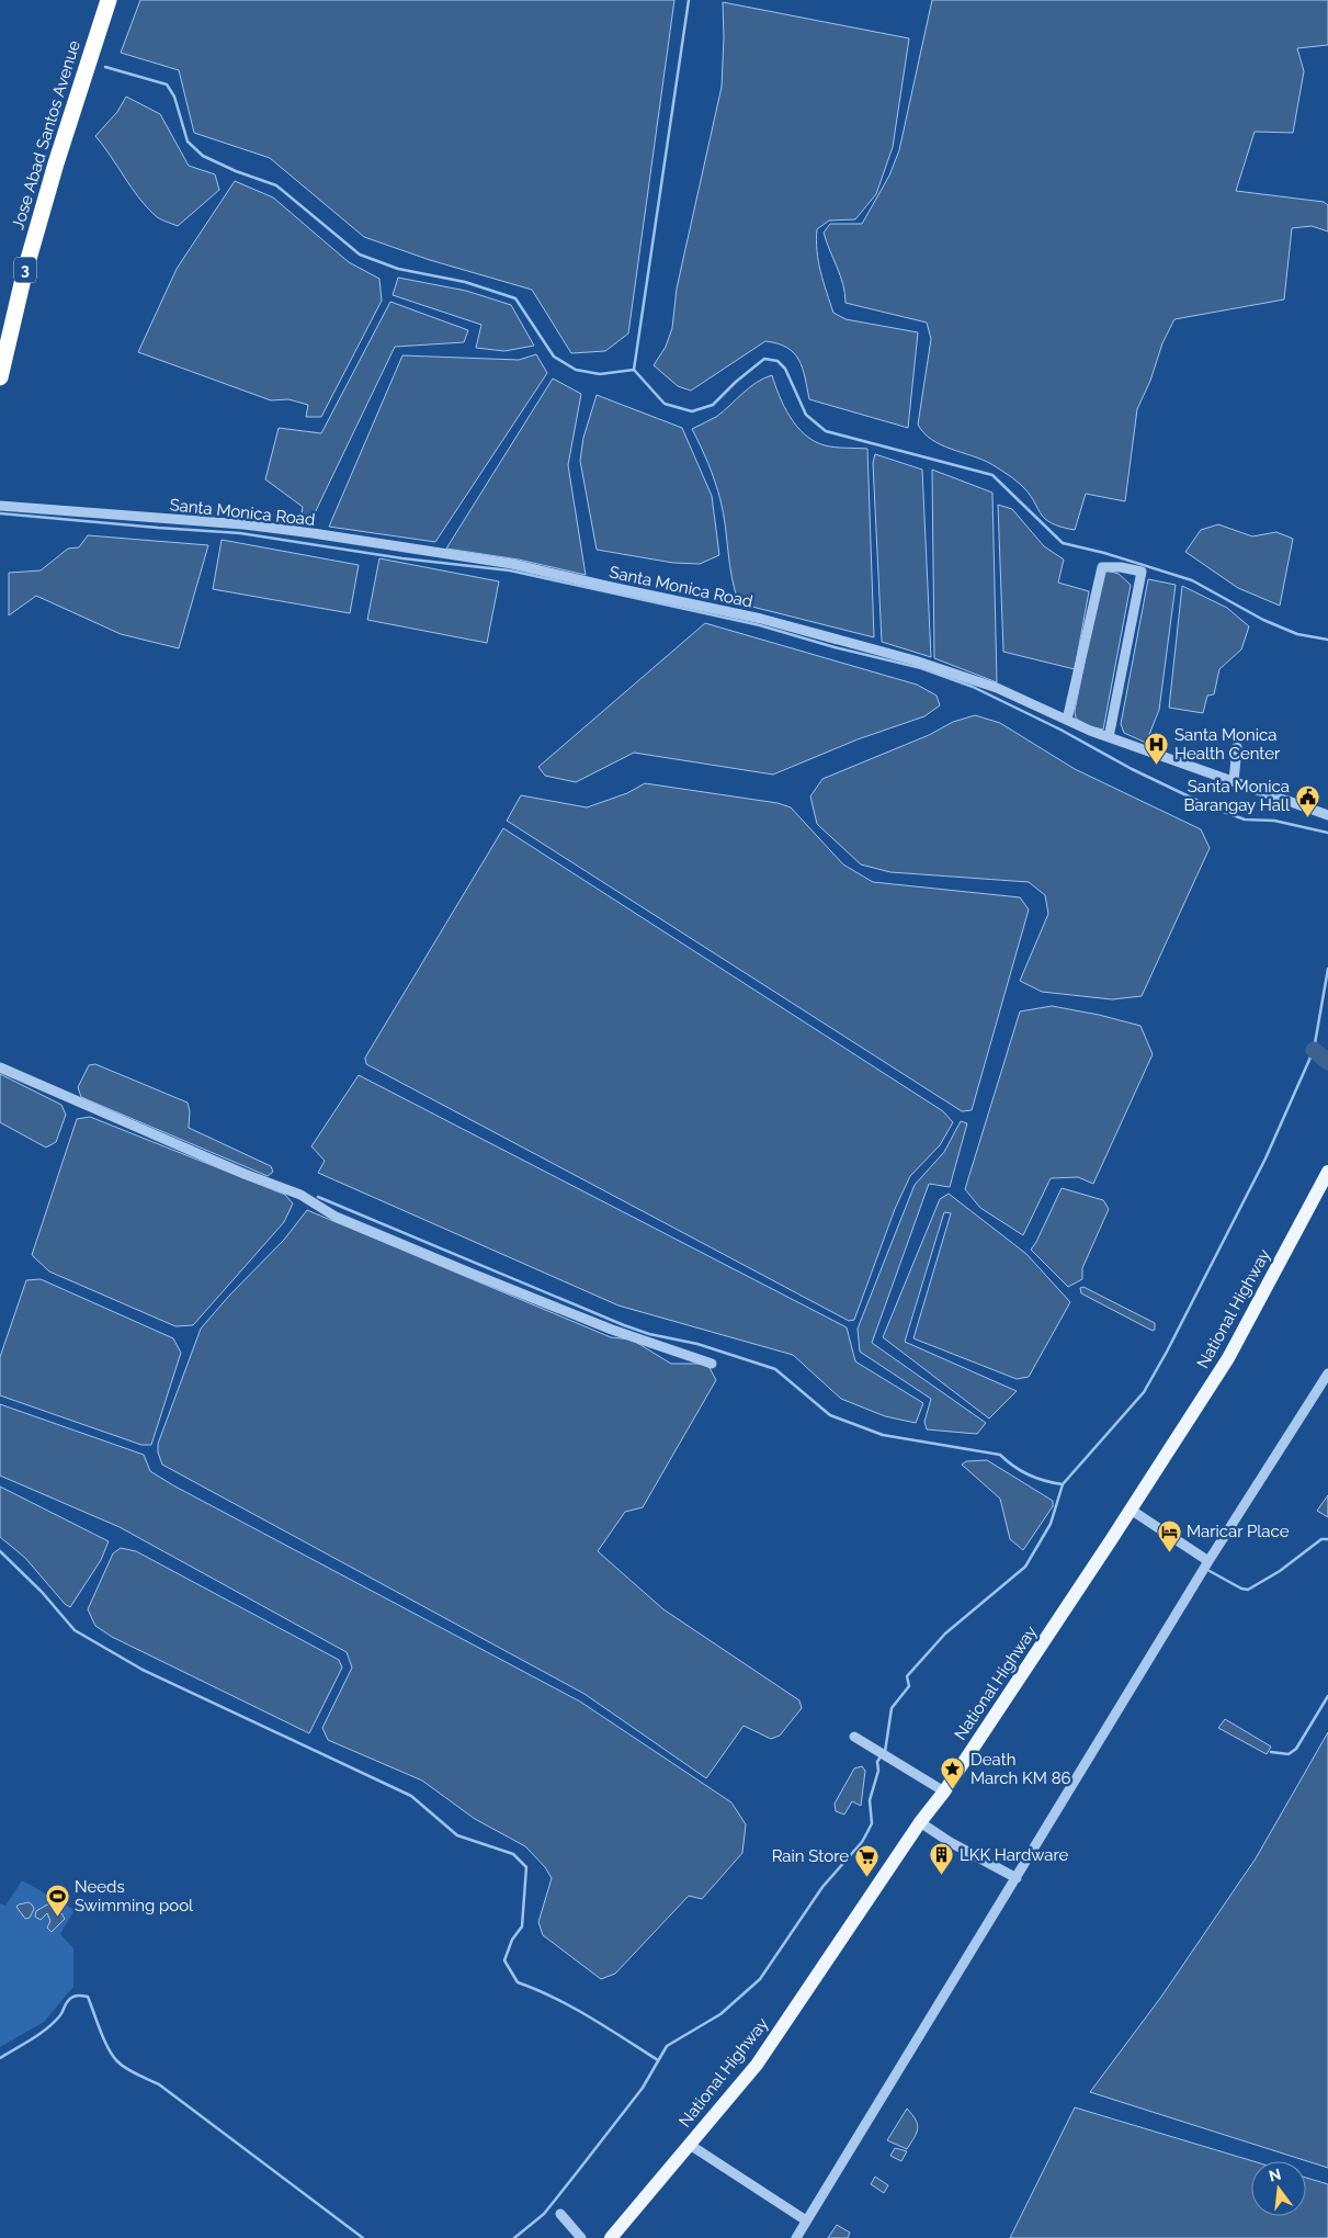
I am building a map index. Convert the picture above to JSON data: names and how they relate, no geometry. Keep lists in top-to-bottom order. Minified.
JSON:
{"streets":{"highway":["Jose Abad Santos Avenue","3"],"main road":["National Highway"],"street":["Santa Monica Road"]},"places":{"hospital":["Santa Monica Health Center"],"public building":["Santa Monica Barangay Hall"],"hotel":["Maricar Place"],"place":["Death March KM 86"],"building":["LKK Hardware"],"supermarket":["Rain Store"],"sports":["Needs Swimming pool"]},"north":"top"}
